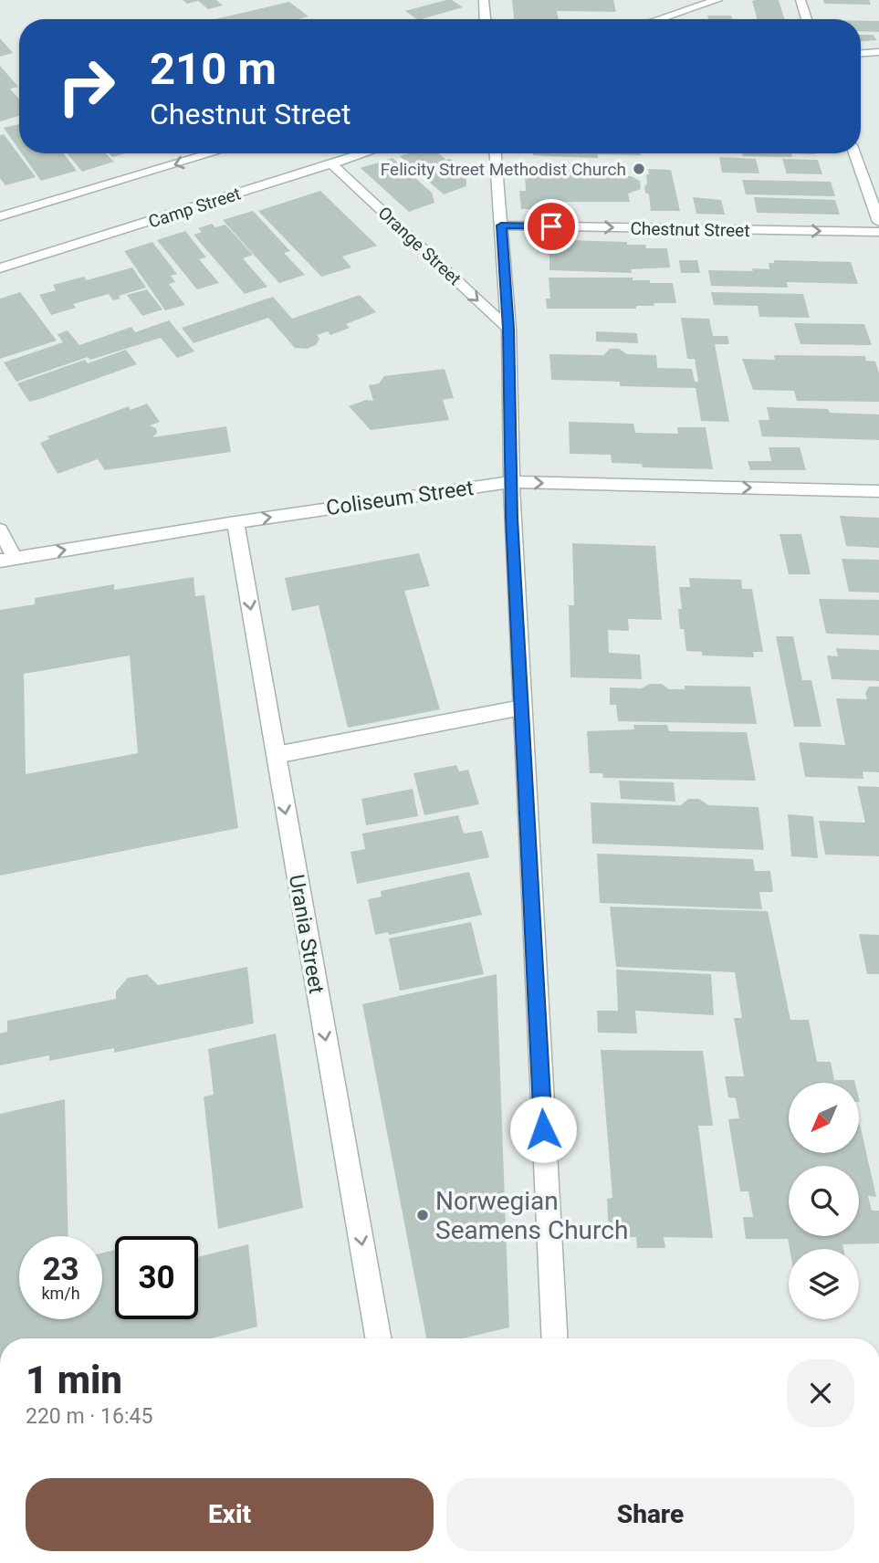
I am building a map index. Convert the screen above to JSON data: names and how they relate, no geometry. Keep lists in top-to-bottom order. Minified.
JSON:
{"streets":{"street":["Camp Street","Chestnut Street","Orange Street","Coliseum Street","Urania Street"]},"crossings":[["Camp Street","Orange Street"],["Coliseum Street","Urania Street"]],"one_way":["Chestnut Street","Orange Street","Coliseum Street","Urania Street"],"places":["Felicity Street Methodist Church","Norwegian Seamens Church"],"north":"bottom left","page":{"turn":["210 m","Chestnut Street"],"speed":"23 km/h","limit":"30","heading":["1 min","220 m · 16:45"],"buttons":["Exit","Share"]}}
